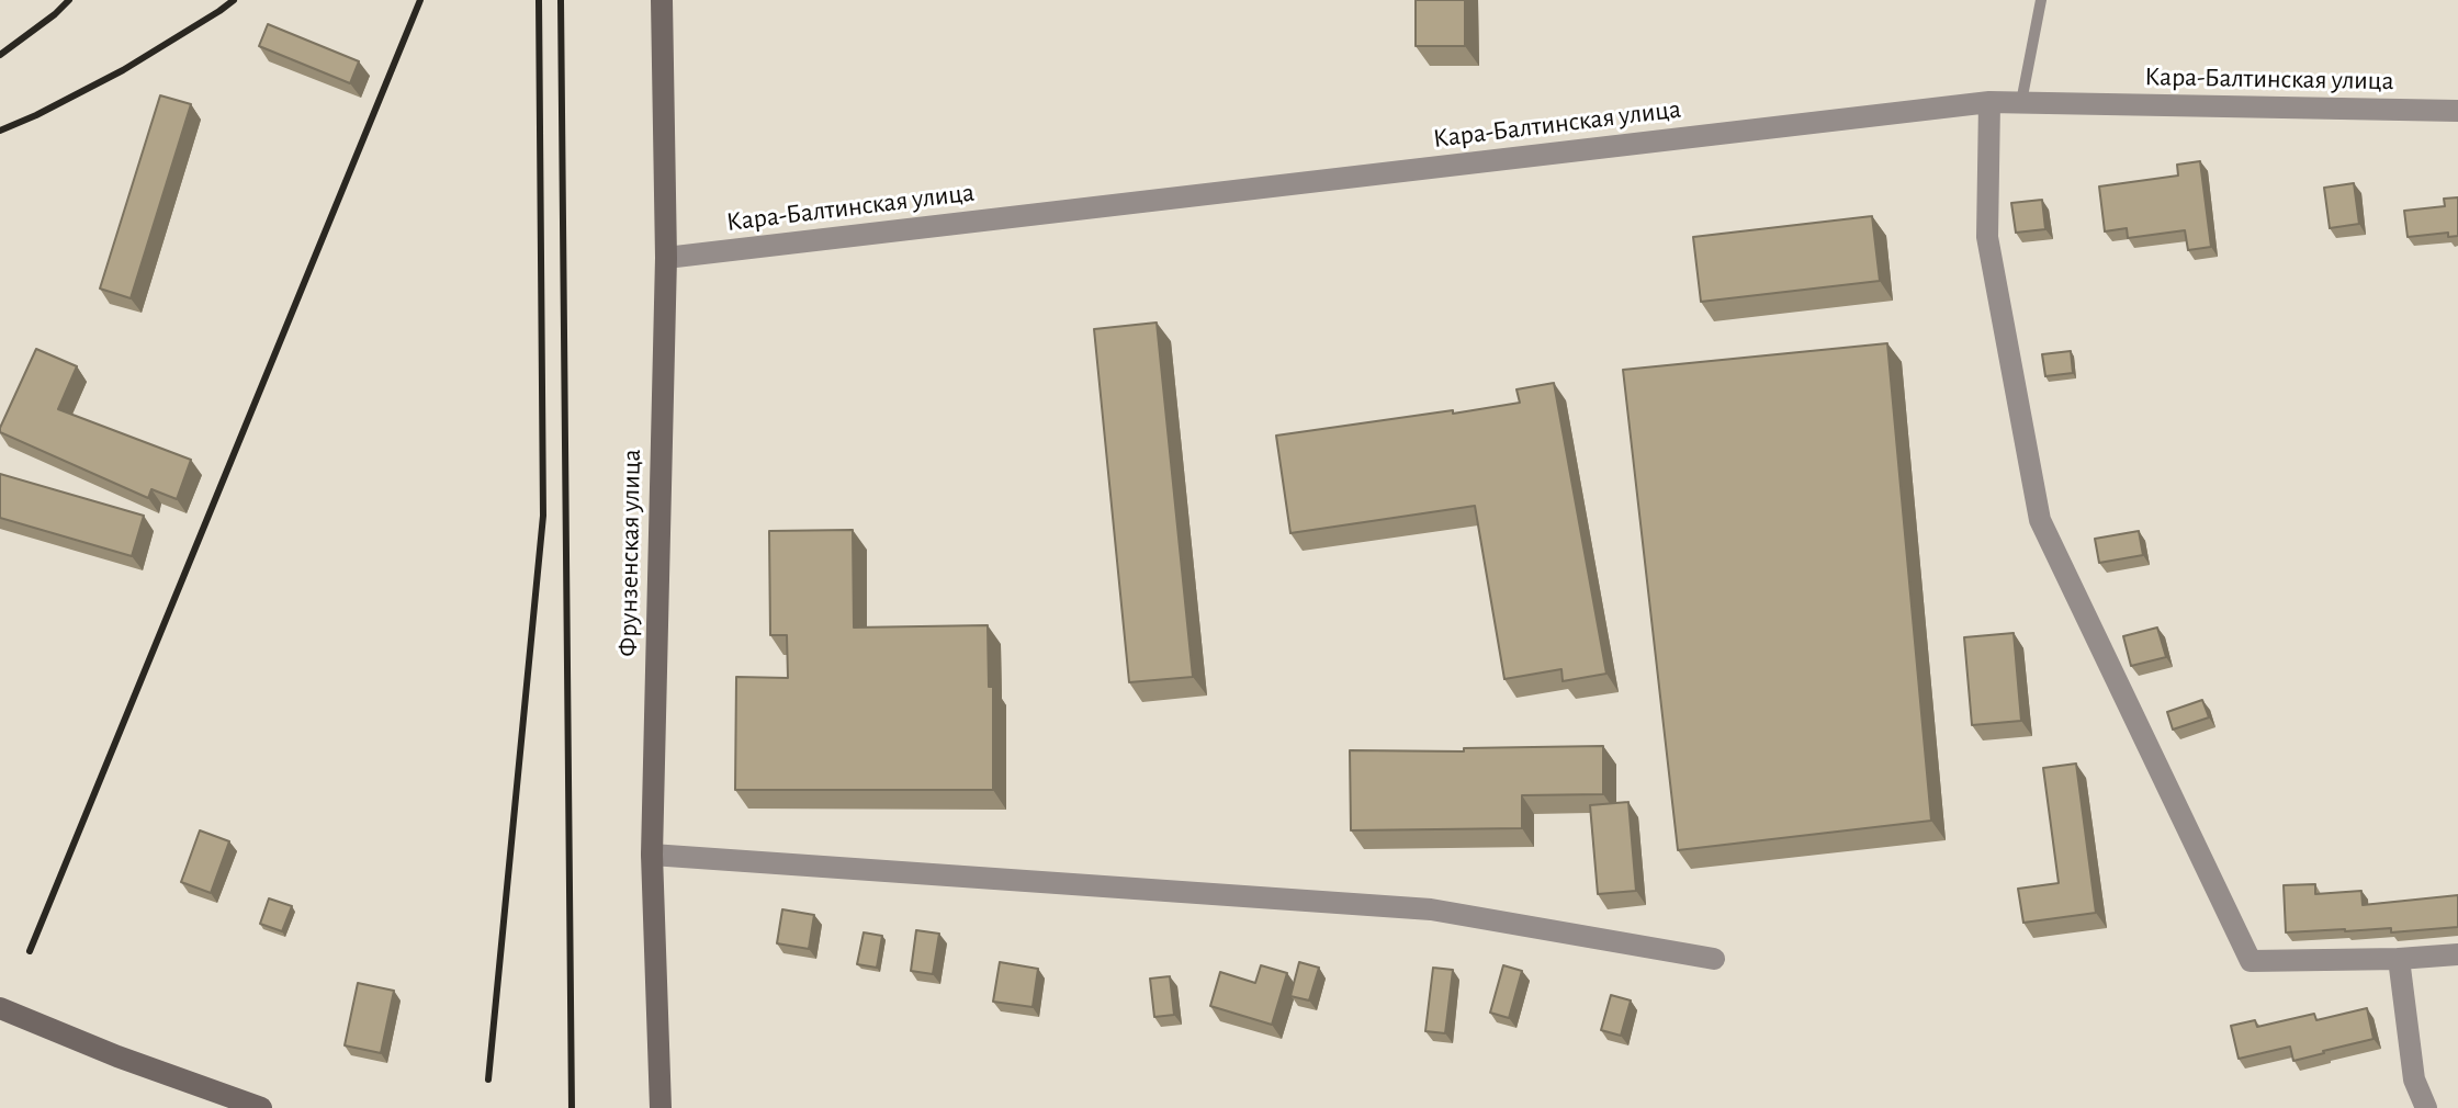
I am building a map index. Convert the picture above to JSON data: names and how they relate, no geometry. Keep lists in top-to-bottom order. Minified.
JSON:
{"streets":{"street":["Кара-Балтинская улица","Фрунзенская улица"]},"crossings":[["Кара-Балтинская улица","Фрунзенская улица"]]}
